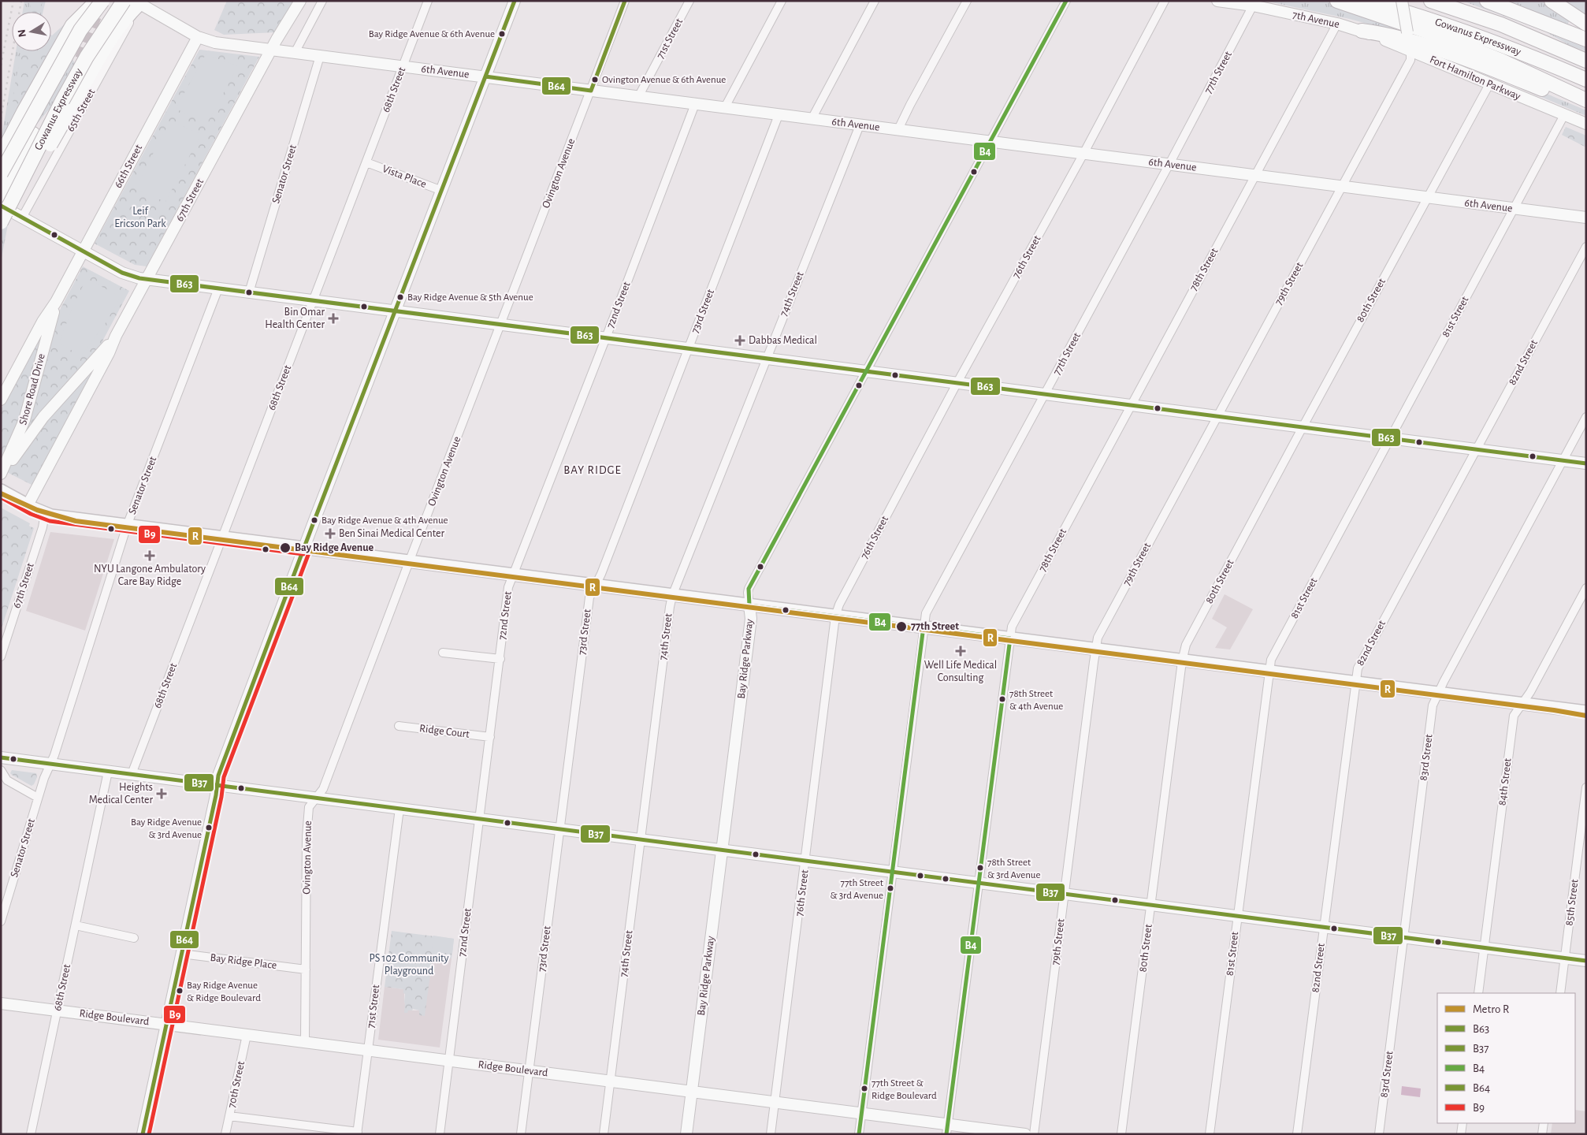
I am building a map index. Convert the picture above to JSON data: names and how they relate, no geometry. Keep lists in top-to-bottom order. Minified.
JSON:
{"streets":{"highway":["Gowanus Expressway"],"street":["7th Avenue","71st Street","6th Avenue","77th Street","Fort Hamilton Parkway","68th Street","65th Street","66th Street","Ovington Avenue","Senator Street","Vista Place","67th Street","76th Street","78th Street","79th Street","74th Street","80th Street","72nd Street","73rd Street","81st Street","82nd Street","Shore Road Drive","Bay Ridge Parkway","Ridge Court","83rd Street","84th Street","85th Street","Bay Ridge Place","Ridge Boulevard","70th Street"]},"crossings":[["7th Avenue","77th Street"],["7th Avenue","78th Street"],["71st Street","6th Avenue"],["71st Street","Ridge Boulevard"],["6th Avenue","77th Street"],["6th Avenue","68th Street"],["6th Avenue","65th Street"],["6th Avenue","66th Street"],["6th Avenue","Ovington Avenue"],["6th Avenue","Senator Street"],["6th Avenue","67th Street"],["6th Avenue","76th Street"],["6th Avenue","78th Street"],["6th Avenue","79th Street"],["6th Avenue","74th Street"],["6th Avenue","80th Street"],["6th Avenue","72nd Street"],["6th Avenue","73rd Street"],["6th Avenue","81st Street"],["6th Avenue","Bay Ridge Parkway"],["77th Street","Ridge Boulevard"],["Fort Hamilton Parkway","79th Street"],["Fort Hamilton Parkway","80th Street"],["Fort Hamilton Parkway","81st Street"],["68th Street","Vista Place"],["68th Street","Ridge Boulevard"],["66th Street","Shore Road Drive"],["Ovington Avenue","Bay Ridge Place"],["Ovington Avenue","Ridge Boulevard"],["67th Street","Shore Road Drive"],["76th Street","Ridge Boulevard"],["78th Street","Ridge Boulevard"],["74th Street","Ridge Boulevard"],["72nd Street","Ridge Court"],["72nd Street","Ridge Boulevard"],["73rd Street","Ridge Boulevard"],["Bay Ridge Parkway","Ridge Boulevard"],["Ridge Boulevard","70th Street"]],"districts":["BAY RIDGE"],"parks":["Leif Ericson Park","PS 102 Community Playground"],"places":{"other":["Bay Ridge Avenue & 6th Avenue","Ovington Avenue & 6th Avenue","Bay Ridge Avenue & 5th Avenue","Bay Ridge Avenue & 4th Avenue","Bay Ridge Avenue","77th Street","78th Street & 4th Avenue","Bay Ridge Avenue & 3rd Avenue","78th Street & 3rd Avenue","77th Street & 3rd Avenue","Bay Ridge Avenue & Ridge Boulevard","77th Street & Ridge Boulevard"],"health":["Bin Omar Health Center","Dabbas Medical","Ben Sinai Medical Center","NYU Langone Ambulatory Care Bay Ridge","Well Life Medical Consulting","Heights Medical Center"]},"lines":["transit line B4","transit line B64","transit line B63","metro line R","transit line B9","transit line B37"],"legend":["Metro R","B63","B37","B4","B64","B9"],"north":"left"}
